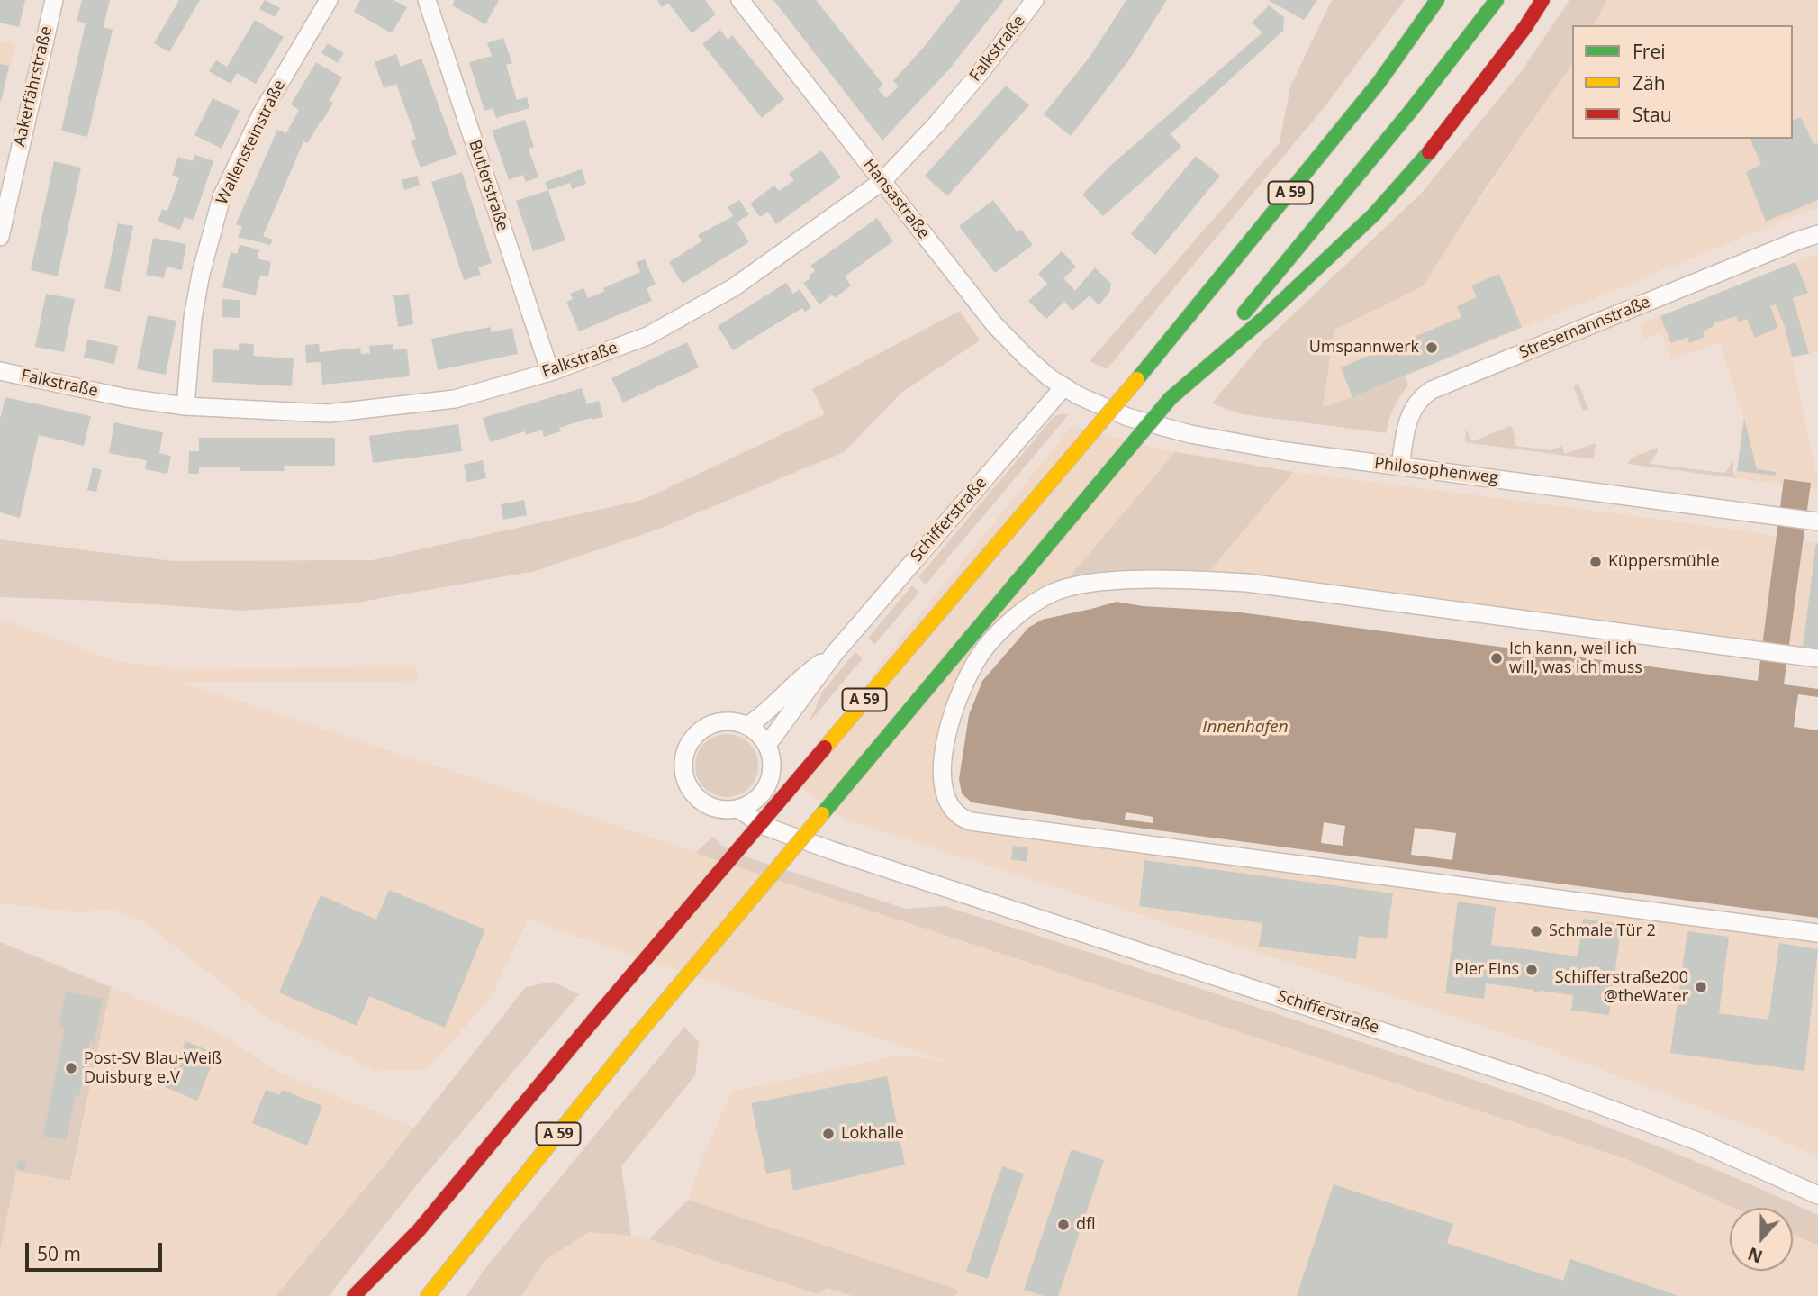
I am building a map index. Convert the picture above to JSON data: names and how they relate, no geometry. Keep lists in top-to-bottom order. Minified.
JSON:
{"streets":{"highway":["A 59"],"street":["Falkstraße","Aakerfährstraße","Wallensteinstraße","Butlerstraße","Hansastraße","Stresemannstraße","Philosophenweg","Schifferstraße"]},"crossings":[["Falkstraße","Wallensteinstraße"],["Falkstraße","Butlerstraße"],["Falkstraße","Hansastraße"],["Hansastraße","Philosophenweg"],["Hansastraße","Schifferstraße"],["Stresemannstraße","Philosophenweg"],["Philosophenweg","Schifferstraße"]],"water":["Innenhafen"],"places":["Umspannwerk","Küppersmühle","Ich kann, weil ich will, was ich muss","Schmale Tür 2","Pier Eins","Schifferstraße200 @theWater","Post-SV Blau-Weiß Duisburg e.V","Lokhalle","dfl"],"legend":["Frei","Zäh","Stau"],"scale_bar":"50 m","north":"bottom"}
